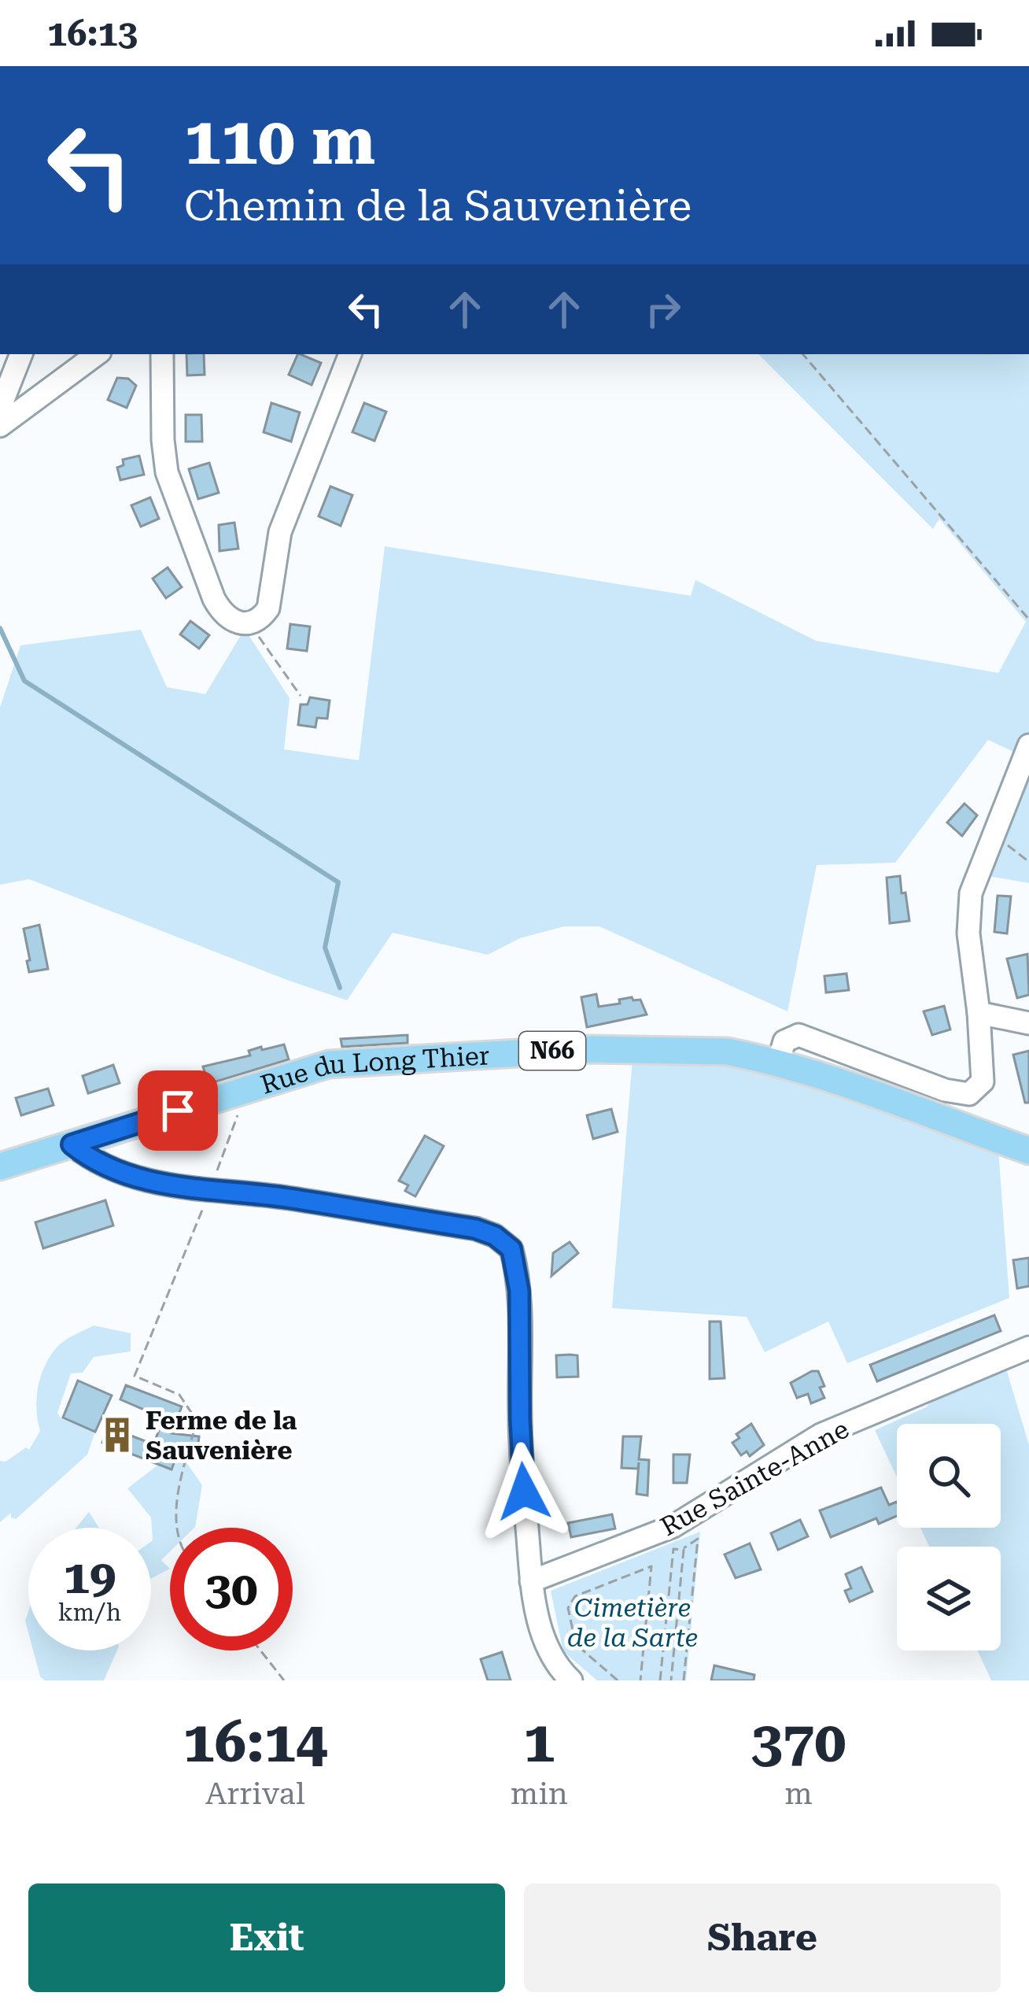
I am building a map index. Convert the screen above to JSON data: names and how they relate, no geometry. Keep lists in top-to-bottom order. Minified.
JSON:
{"streets":{"main road":["N66","Rue du Long Thier"],"street":["Rue Sainte-Anne"]},"parks":["Cimetière de la Sarte"],"places":{"building":["Ferme de la Sauvenière"]},"page":{"status":"16:13","turn":["110 m","Chemin de la Sauvenière"],"speed":"19 km/h","limit":"30","eta":["16:14","Arrival","1","min","370","m"],"buttons":["Exit","Share"]}}
